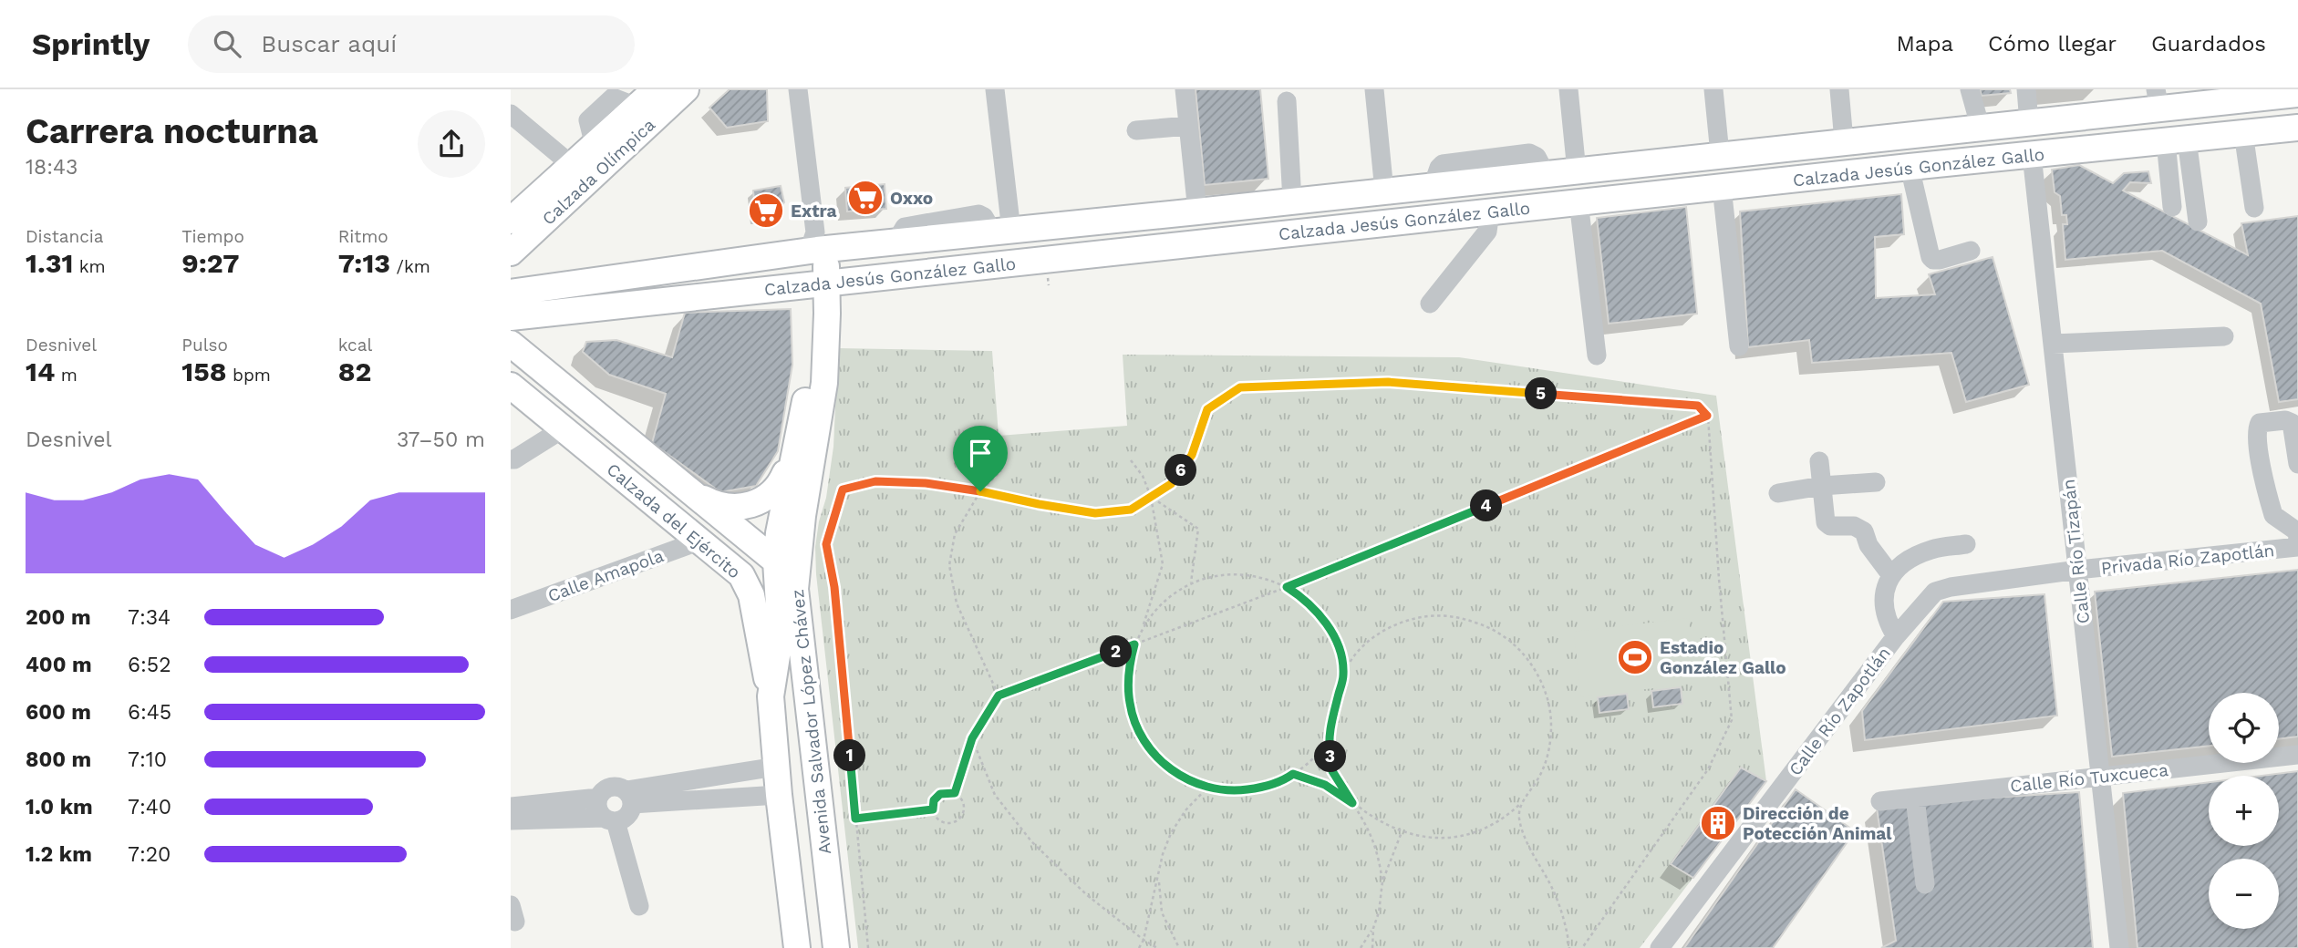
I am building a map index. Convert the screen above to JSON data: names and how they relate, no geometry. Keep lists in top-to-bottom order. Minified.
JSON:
{"streets":{"main road":["Calzada Jesús González Gallo","Calzada Olímpica","Calzada del Ejército","Avenida Salvador López Chávez"],"street":["Calle Río Tizapán","Privada Río Zapotlán","Calle Amapola","Calle Río Zapotlán","Calle Río Tuxcueca"]},"crossings":[["Calzada Jesús González Gallo","Calle Río Tizapán"],["Calzada Jesús González Gallo","Avenida Salvador López Chávez"],["Calzada del Ejército","Calle Amapola"],["Calzada del Ejército","Avenida Salvador López Chávez"],["Calle Río Tizapán","Privada Río Zapotlán"],["Calle Río Tizapán","Calle Río Zapotlán"],["Calle Río Tizapán","Calle Río Tuxcueca"],["Privada Río Zapotlán","Calle Río Zapotlán"]],"places":{"supermarket":["Oxxo","Extra"],"sports":["Estadio González Gallo"],"building":["Dirección de Potección Animal"]},"page":{"header":"Sprintly","search":"Buscar aquí","nav":["Mapa","Cómo llegar","Guardados"],"heading":["Carrera nocturna","18:43"],"stats":[["Distancia","1.31 km"],["Tiempo","9:27"],["Ritmo","7:13 /km"],["Desnivel","14 m"],["Pulso","158 bpm"],["kcal","82"]],"pins":["5","6","4","2","1","3"],"chart":["Desnivel","37–50 m"],"list":[{"name":"200 m","note":"7:34"},{"name":"400 m","note":"6:52"},{"name":"600 m","note":"6:45"},{"name":"800 m","note":"7:10"},{"name":"1.0 km","note":"7:40"},{"name":"1.2 km","note":"7:20"}],"map_buttons":["+","−"]}}
